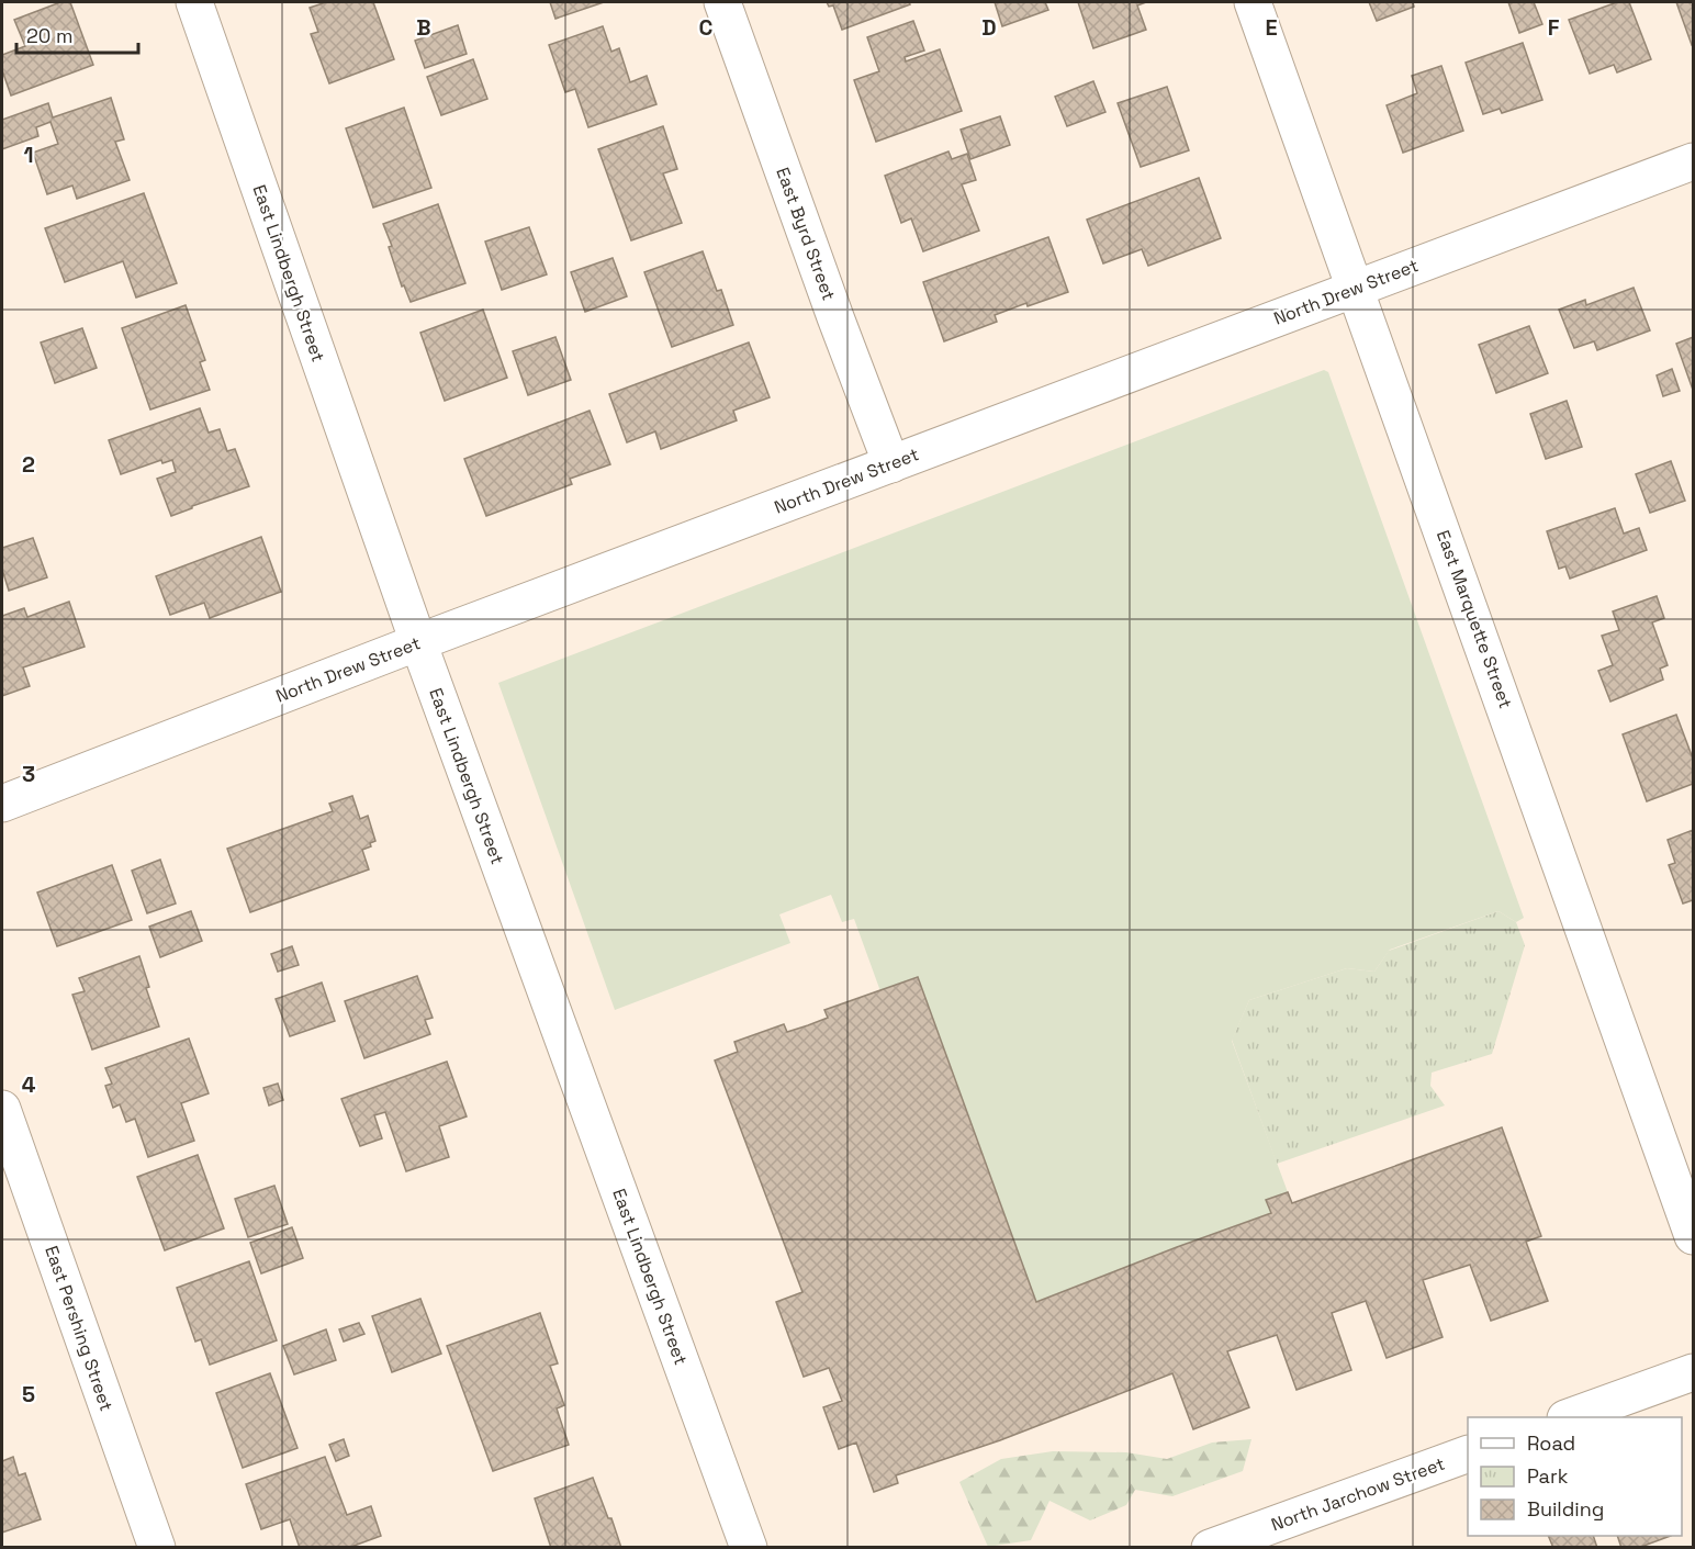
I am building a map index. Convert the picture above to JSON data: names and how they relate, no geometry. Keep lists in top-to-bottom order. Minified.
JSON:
{"streets":{"street":["East Byrd Street","East Lindbergh Street","North Drew Street","East Marquette Street","East Pershing Street","North Jarchow Street"]},"crossings":[["East Byrd Street","North Drew Street"],["East Lindbergh Street","North Drew Street"],["North Drew Street","East Marquette Street"]],"legend":["Road","Park","Building"],"scale_bar":"20 m","grid":{"columns":["B","C","D","E","F"],"rows":["1","2","3","4","5"]}}
